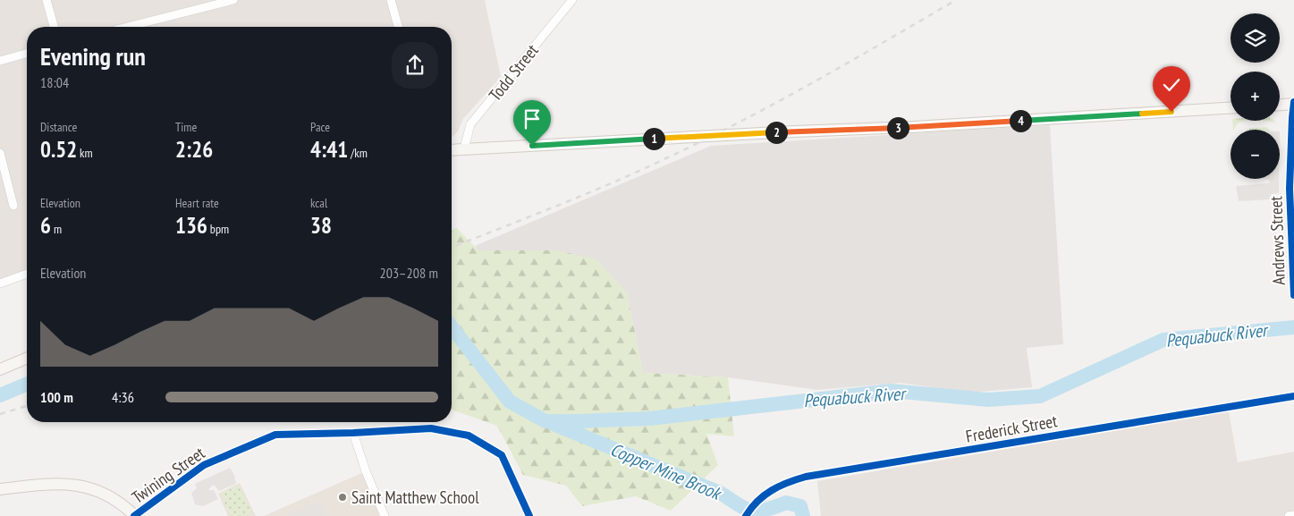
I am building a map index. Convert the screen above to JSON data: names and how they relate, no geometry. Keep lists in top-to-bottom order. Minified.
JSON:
{"streets":{"street":["Todd Street","Andrews Street","Frederick Street","Twining Street"]},"water":["Pequabuck River","Copper Mine Brook"],"places":["Saint Matthew School"],"page":{"map_buttons":["+","−"],"heading":["Evening run","18:04"],"stats":[["Distance","0.52 km"],["Time","2:26"],["Pace","4:41 /km"],["Elevation","6 m"],["Heart rate","136 bpm"],["kcal","38"]],"pins":["4","3","2","1"],"chart":["Elevation","203–208 m"],"list":[{"name":"100 m","note":"4:36"}]}}
